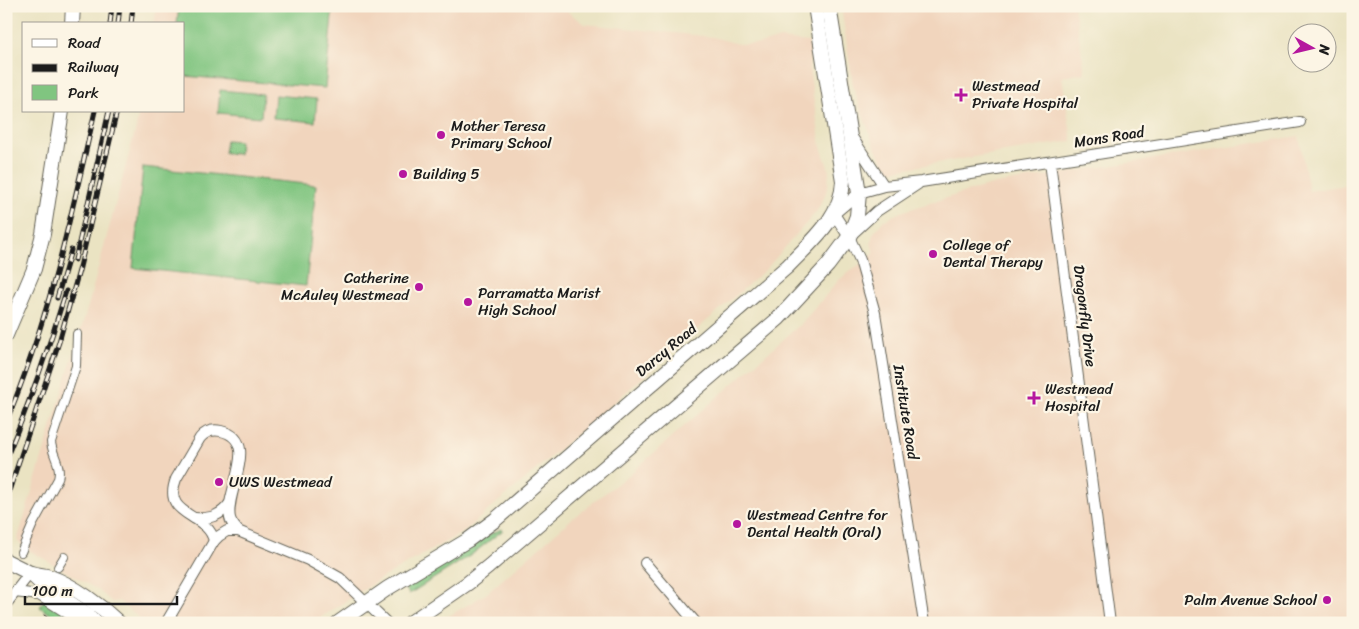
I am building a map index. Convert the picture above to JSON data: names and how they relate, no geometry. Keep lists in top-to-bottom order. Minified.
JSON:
{"streets":{"street":["Mons Road","Dragonfly Drive","Darcy Road","Institute Road"]},"crossings":[["Mons Road","Dragonfly Drive"],["Mons Road","Darcy Road"],["Mons Road","Institute Road"],["Darcy Road","Institute Road"]],"places":{"health":["Westmead Private Hospital","Westmead Hospital"],"other":["Mother Teresa Primary School","Building 5","College of Dental Therapy","Catherine McAuley Westmead","Parramatta Marist High School","UWS Westmead","Westmead Centre for Dental Health (Oral)","Palm Avenue School"]},"legend":["Road","Railway","Park"],"scale_bar":"100 m","north":"right"}
